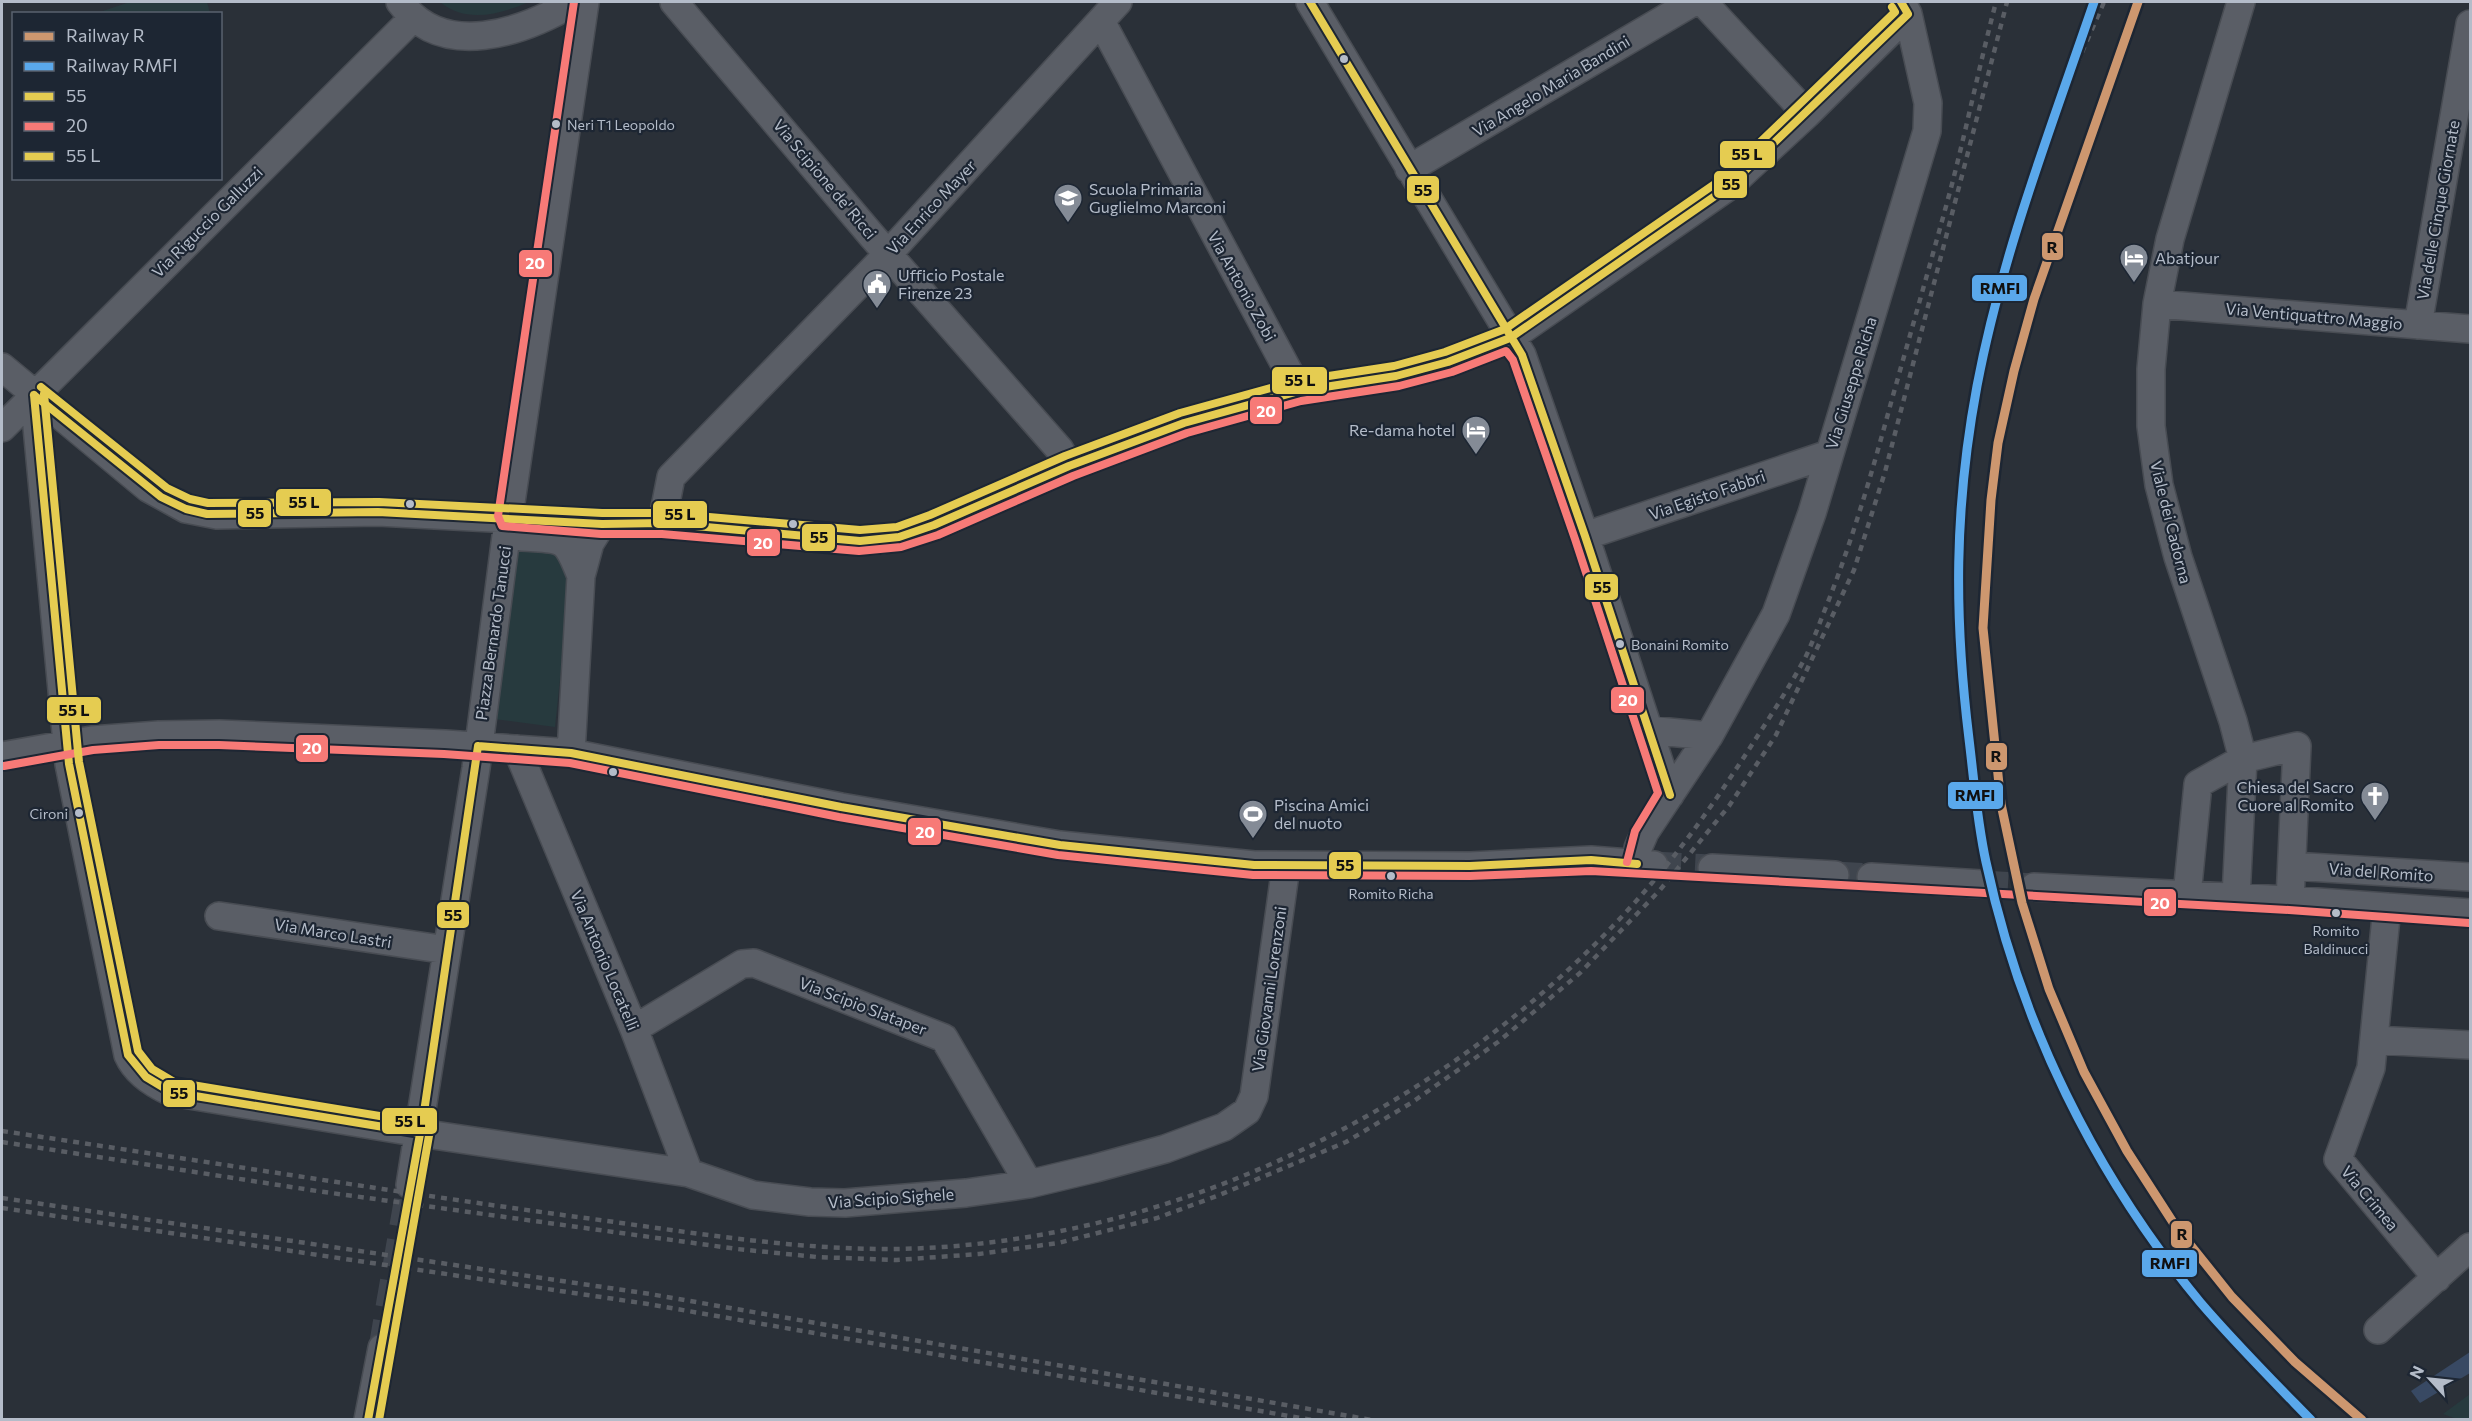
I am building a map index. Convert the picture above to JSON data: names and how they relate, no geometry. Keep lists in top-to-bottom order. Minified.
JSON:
{"streets":{"street":["Via Angelo Maria Bandini","Via Scipione de' Ricci","Via Enrico Mayer","Via delle Cinque Giornate","Via Riguccio Galluzzi","Via Antonio Zobi","Via Ventiquattro Maggio","Via Giuseppe Richa","Via Egisto Fabbri","Viale dei Cadorna","Piazza Bernardo Tanucci","Via del Romito","Via Marco Lastri","Via Antonio Locatelli","Via Giovanni Lorenzoni","Via Scipio Slataper","Via Scipio Sighele","Via Crimea"]},"crossings":[["Via Scipione de' Ricci","Via Enrico Mayer"],["Via Enrico Mayer","Via Antonio Zobi"],["Via delle Cinque Giornate","Via Ventiquattro Maggio"],["Via Riguccio Galluzzi","Via Scipio Sighele"],["Via Ventiquattro Maggio","Viale dei Cadorna"],["Via Giuseppe Richa","Via Egisto Fabbri"],["Via Giuseppe Richa","Via Giovanni Lorenzoni"],["Piazza Bernardo Tanucci","Via Marco Lastri"],["Piazza Bernardo Tanucci","Via Scipio Sighele"],["Via Antonio Locatelli","Via Scipio Slataper"],["Via Antonio Locatelli","Via Scipio Sighele"],["Via Giovanni Lorenzoni","Via Scipio Sighele"],["Via Scipio Slataper","Via Scipio Sighele"]],"places":{"other":["Neri T1 Leopoldo","Bonaini Romito","Cironi","Romito Richa","Romito Baldinucci"],"school or university":["Scuola Primaria Guglielmo Marconi"],"hotel":["Abatjour","Re-dama hotel"],"public building":["Ufficio Postale Firenze 23"],"church":["Chiesa del Sacro Cuore al Romito"],"sports":["Piscina Amici del nuoto"]},"lines":["rail line R","rail line RMFI","transit line 55","transit line 20"],"legend":["Railway R","Railway RMFI","55","20","55 L"],"north":"top left"}
